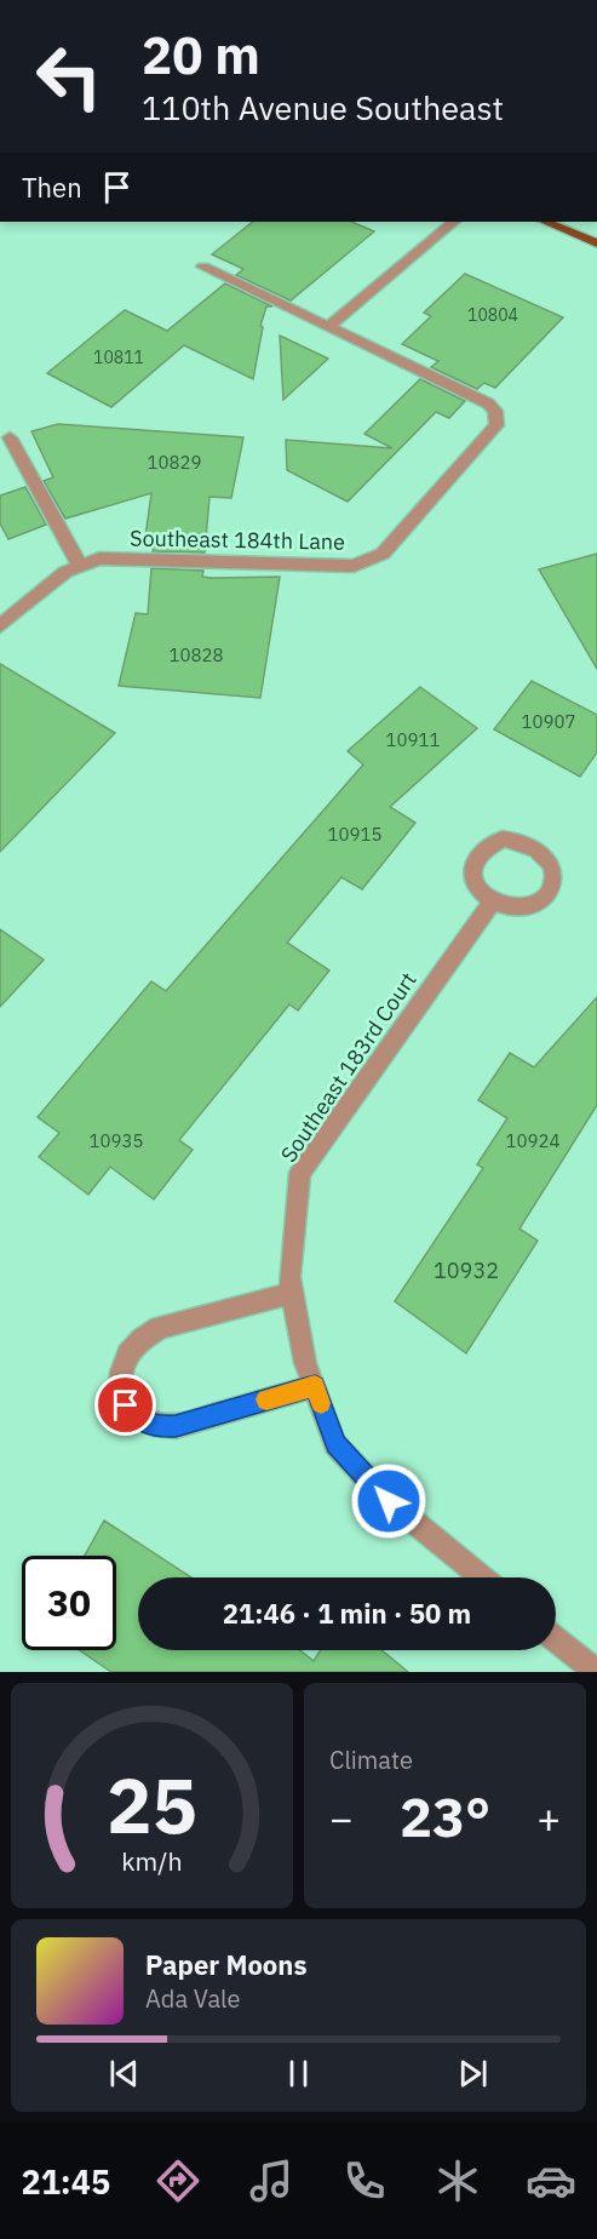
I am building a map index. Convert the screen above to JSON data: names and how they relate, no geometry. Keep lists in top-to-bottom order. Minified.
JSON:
{"streets":{"street":["Southeast 184th Lane","Southeast 183rd Court"]},"house_numbers":["10804","10811","10829","10828","10907","10911","10915","10935","10924","10932"],"page":{"turn":["20 m","110th Avenue Southeast"],"then":"Then","limit":"30","trip":"21:46 · 1 min · 50 m","tile":"Climate","heat":["−","23°","+"],"song":["Paper Moons","Ada Vale"],"tabs":"21:45","gauge":["25","km/h"]}}
